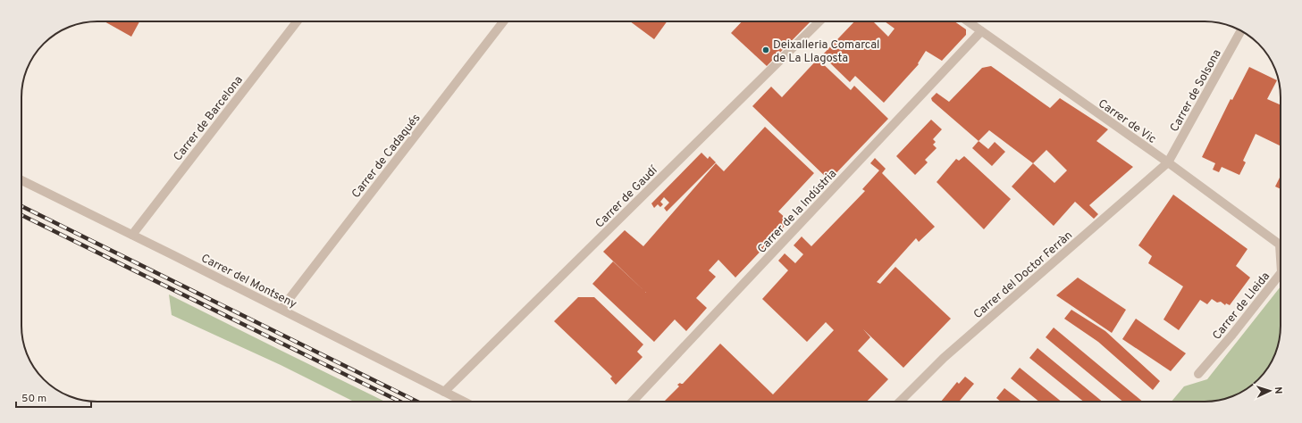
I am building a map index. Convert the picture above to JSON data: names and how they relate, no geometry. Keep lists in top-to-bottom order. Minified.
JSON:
{"streets":{"street":["Carrer de Solsona","Carrer de Barcelona","Carrer de Vic","Carrer de Cadaqués","Carrer de Gaudí","Carrer de la Indústria","Carrer del Doctor Ferràn","Carrer del Montseny","Carrer de Lleida"]},"crossings":[["Carrer de Solsona","Carrer de Vic"],["Carrer de Solsona","Carrer del Doctor Ferràn"],["Carrer de Barcelona","Carrer del Montseny"],["Carrer de Vic","Carrer de la Indústria"],["Carrer de Vic","Carrer del Doctor Ferràn"],["Carrer de Vic","Carrer de Lleida"],["Carrer de Cadaqués","Carrer del Montseny"],["Carrer de Gaudí","Carrer del Montseny"]],"places":["Deixalleria Comarcal de La Llagosta"],"scale_bar":"50 m","north":"right"}
